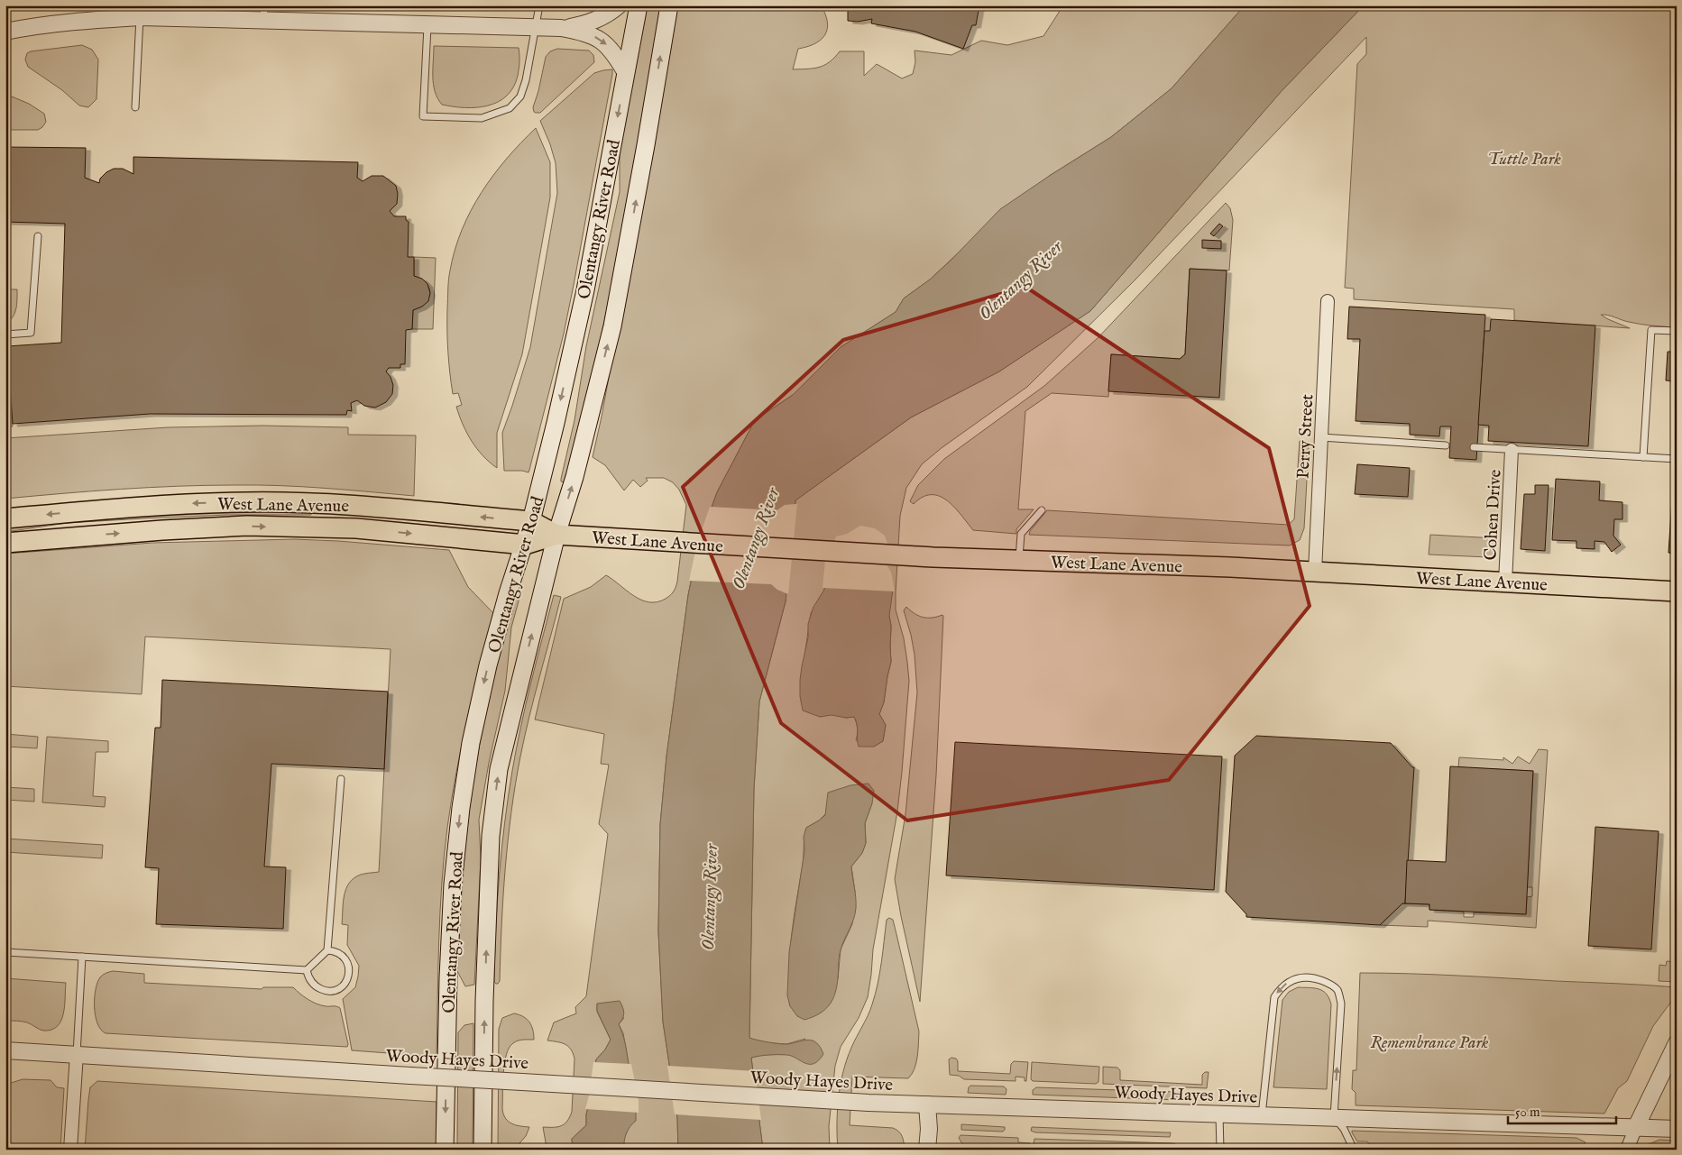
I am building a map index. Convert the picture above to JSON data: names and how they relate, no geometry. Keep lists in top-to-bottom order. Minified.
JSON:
{"streets":{"main road":["Olentangy River Road","West Lane Avenue"],"street":["Perry Street","Cohen Drive","Woody Hayes Drive"]},"crossings":[["Olentangy River Road","West Lane Avenue"],["Perry Street","West Lane Avenue"],["West Lane Avenue","Cohen Drive"]],"water":["Olentangy River"],"parks":["Tuttle Park","Remembrance Park"],"scale_bar":"50 m"}
